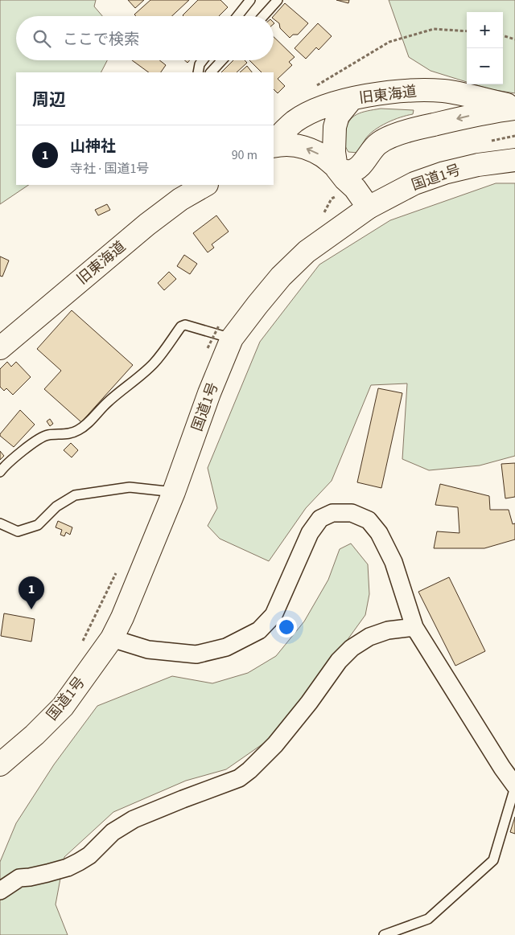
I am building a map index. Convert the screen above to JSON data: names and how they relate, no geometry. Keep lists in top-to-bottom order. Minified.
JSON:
{"streets":{"main road":["旧東海道","国道1号"]},"page":{"map_buttons":["+","−"],"search":"ここで検索","heading":"周辺","list":[{"mark":"1","name":"山神社","note":"寺社 · 国道1号","value":"90 m"}],"pins":"1"}}
